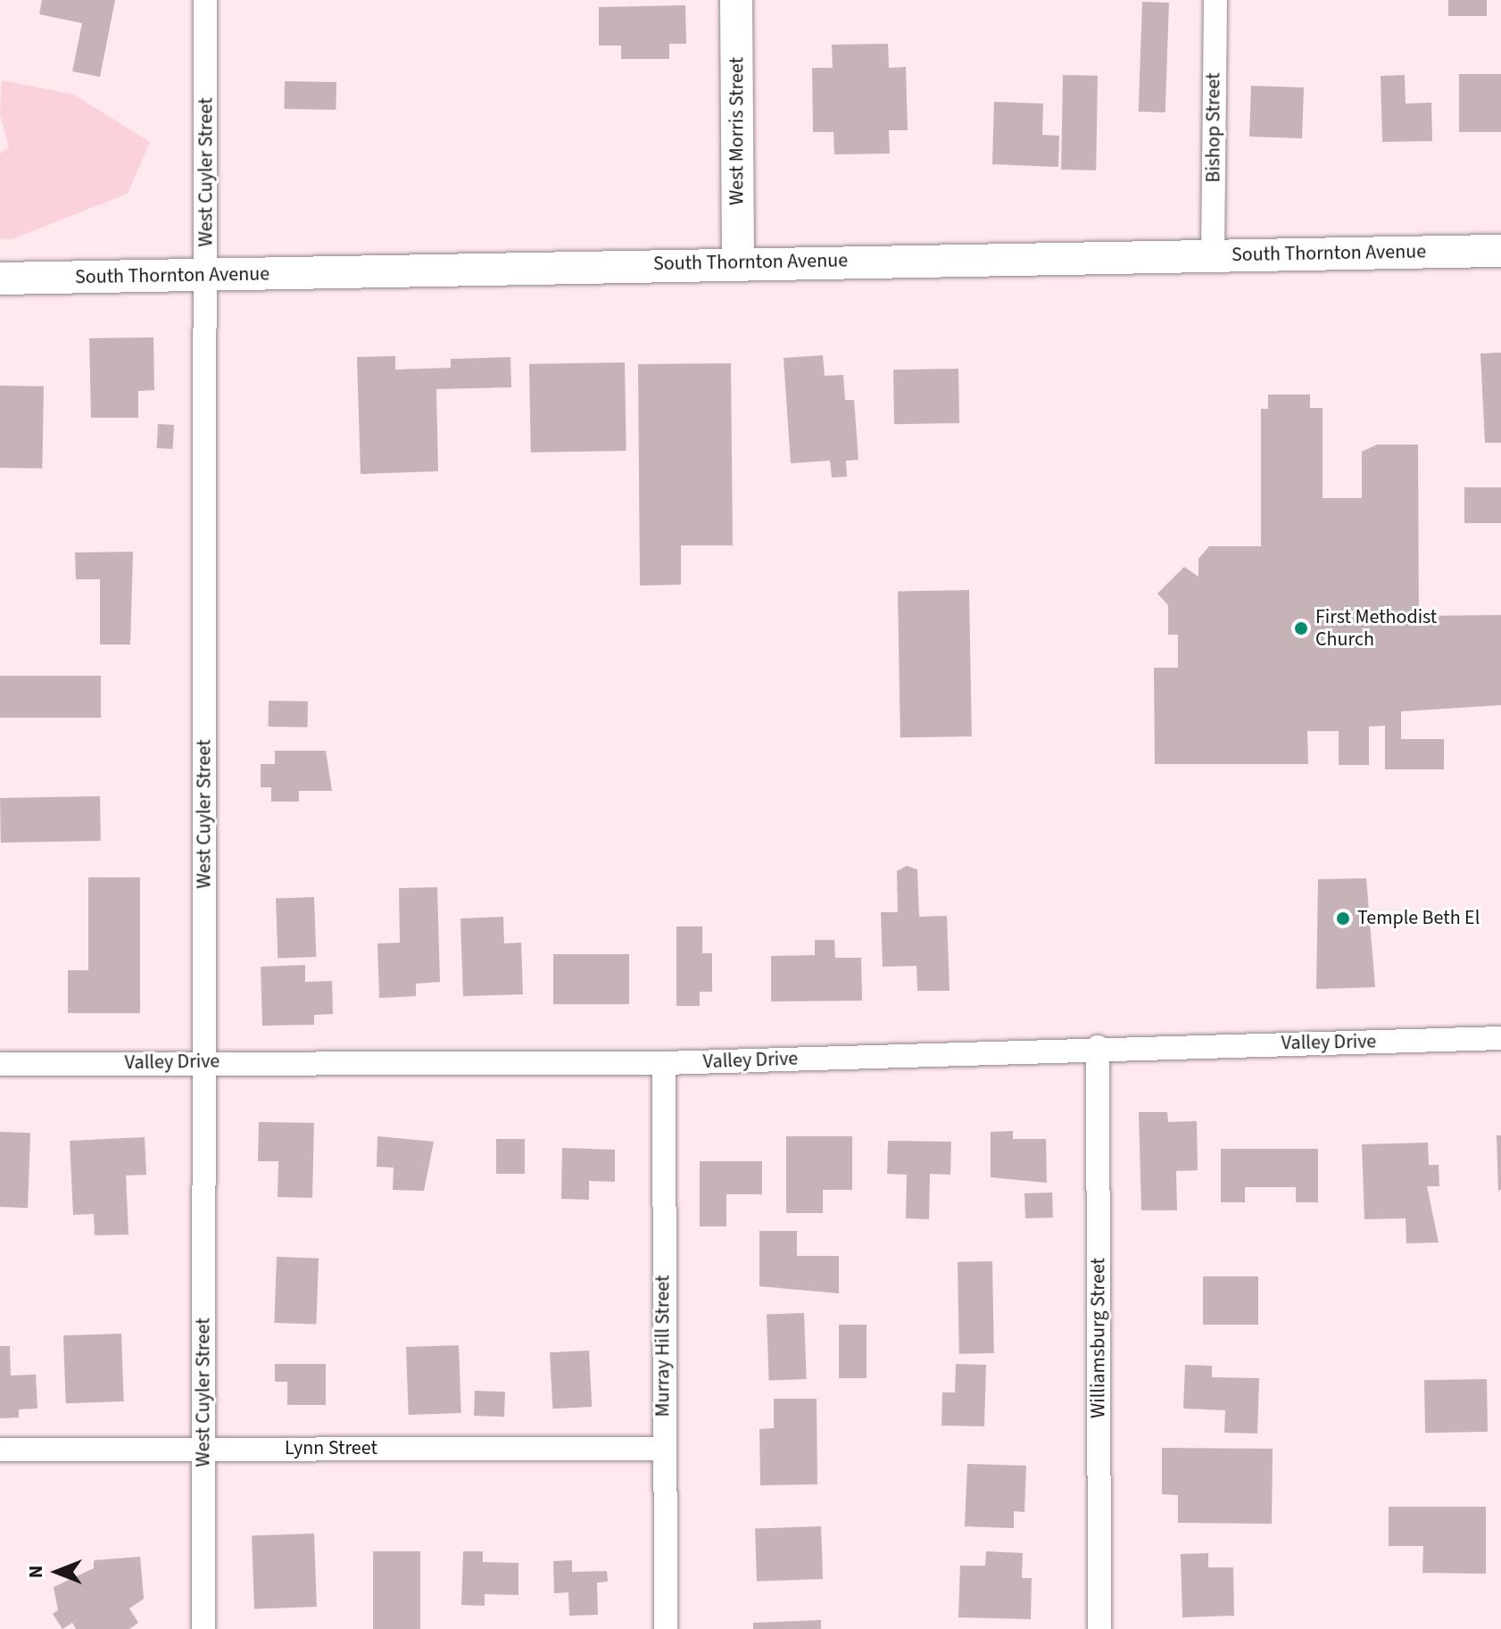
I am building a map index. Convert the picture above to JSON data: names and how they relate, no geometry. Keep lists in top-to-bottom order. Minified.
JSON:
{"streets":{"main road":["West Morris Street","South Thornton Avenue"],"street":["Bishop Street","West Cuyler Street","Valley Drive","Williamsburg Street","Murray Hill Street","Lynn Street"]},"crossings":[["Bishop Street","South Thornton Avenue"],["West Morris Street","South Thornton Avenue"],["West Cuyler Street","South Thornton Avenue"],["West Cuyler Street","Valley Drive"],["West Cuyler Street","Lynn Street"],["Valley Drive","Williamsburg Street"],["Valley Drive","Murray Hill Street"],["Murray Hill Street","Lynn Street"]],"places":["First Methodist Church","Temple Beth El"],"north":"left"}
